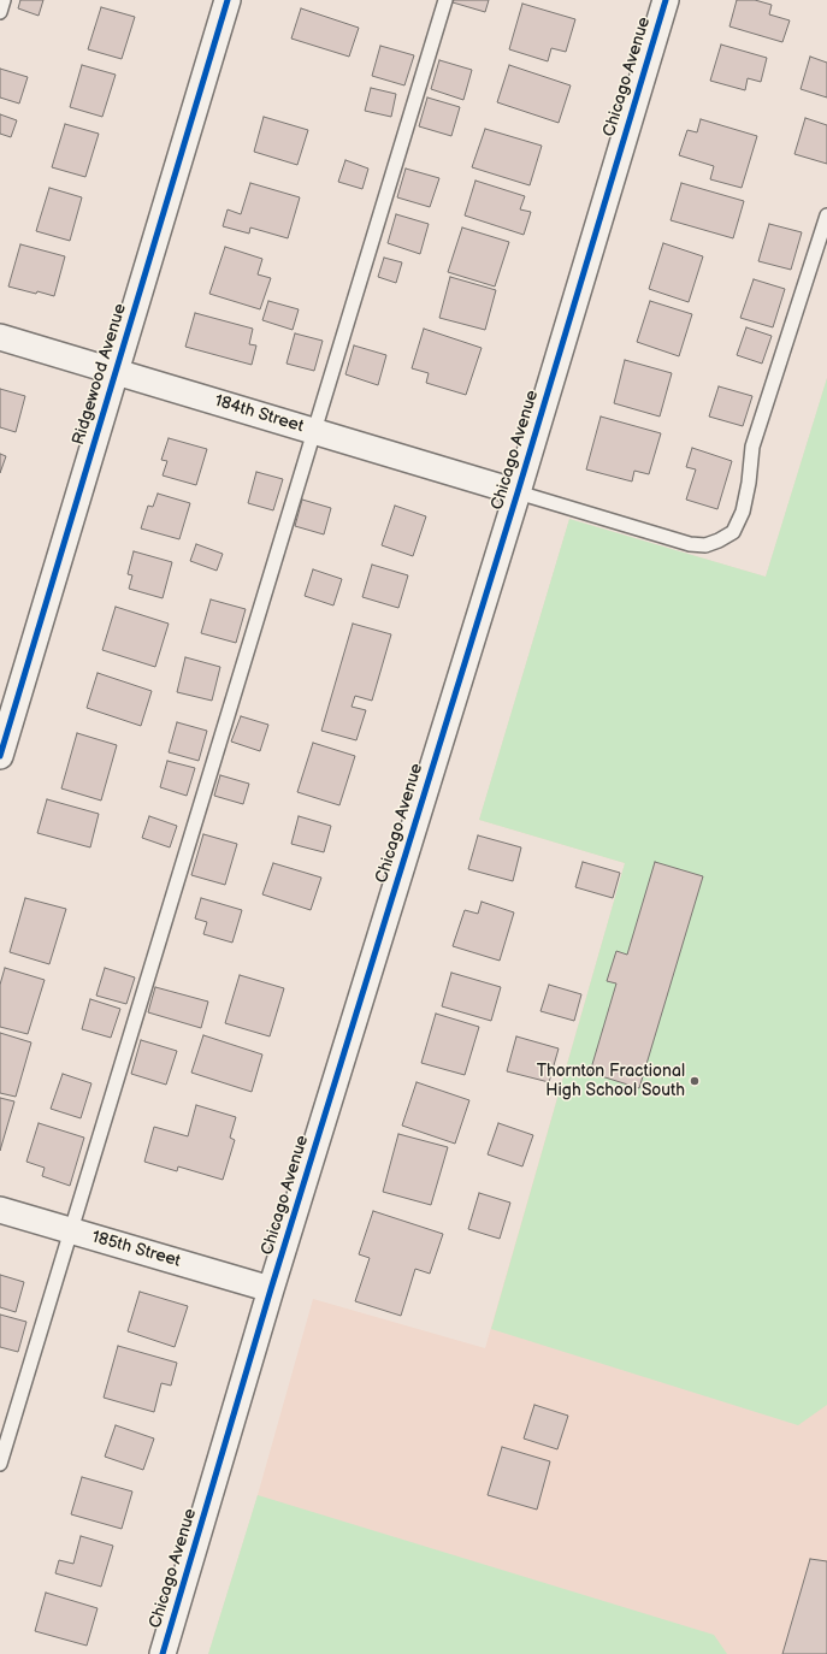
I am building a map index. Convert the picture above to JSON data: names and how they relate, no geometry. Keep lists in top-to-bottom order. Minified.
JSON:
{"streets":{"street":["Chicago Avenue","Ridgewood Avenue","184th Street","185th Street"]},"crossings":[["Chicago Avenue","184th Street"],["Chicago Avenue","185th Street"],["Ridgewood Avenue","184th Street"]],"places":["Thornton Fractional High School South"]}
